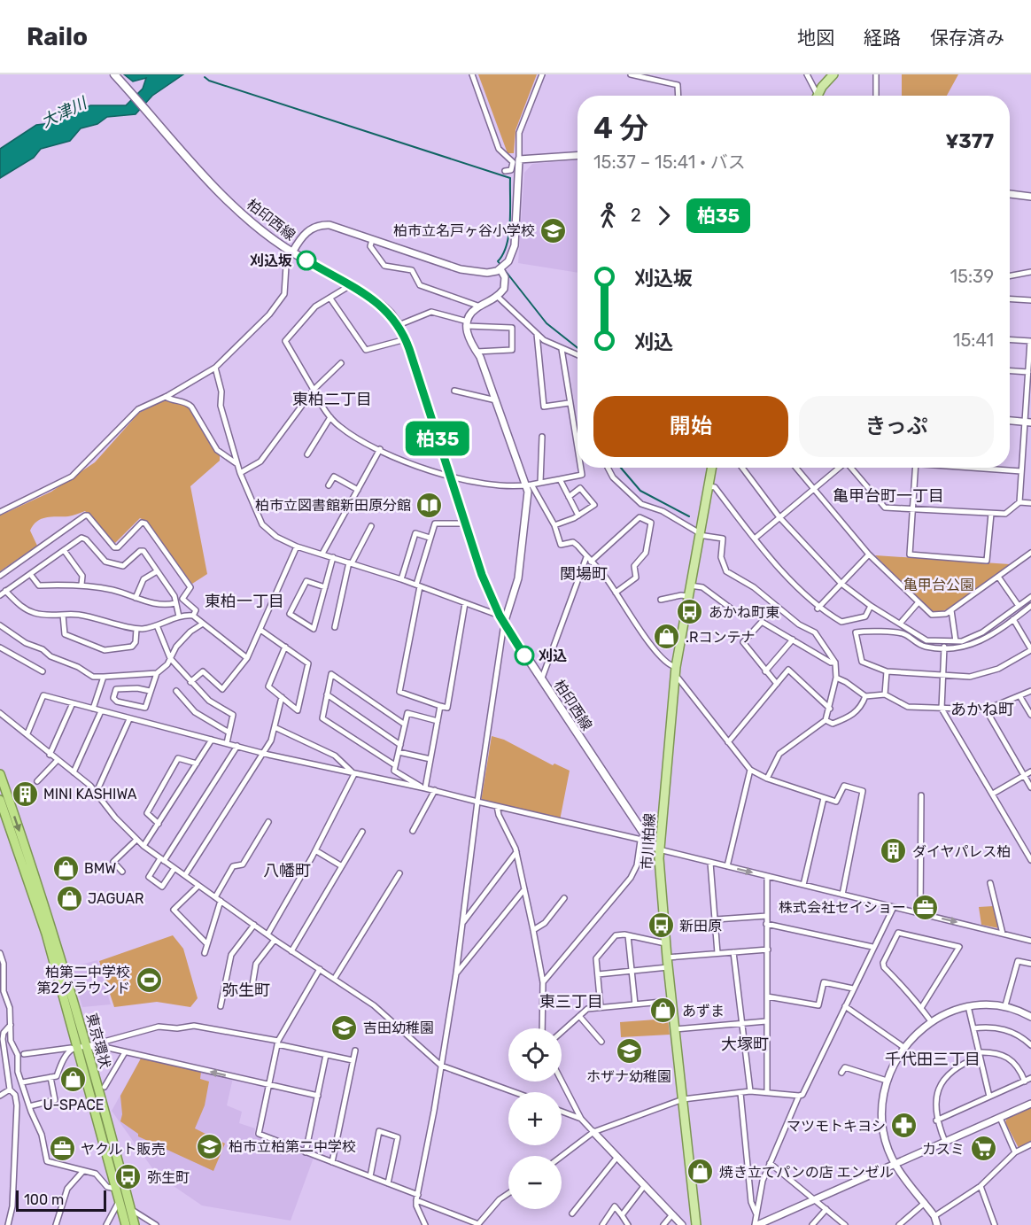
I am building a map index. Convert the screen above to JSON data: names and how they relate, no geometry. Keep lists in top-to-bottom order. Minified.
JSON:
{"streets":{"highway":["東京環状"],"main road":["柏印西線","市川柏線"]},"crossings":[["柏印西線","市川柏線"]],"districts":["東柏二丁目","亀甲台町一丁目","関場町","東柏一丁目","あかね町","八幡町","弥生町","東三丁目","大塚町","千代田三丁目"],"water":["大津川"],"parks":["亀甲台公園"],"places":{"school or university":["柏市立名戸ヶ谷小学校","吉田幼稚園","ホザナ幼稚園","柏市立柏第二中学校"],"other":["刈込坂","刈込"],"library":["柏市立図書館新田原分館"],"bus stop":["あかね町東","新田原","弥生町"],"shop":[".Rコンテナ","BMW","JAGUAR","あずま","U-SPACE","焼き立てパンの店 エンゼル"],"building":["MINI KASHIWA","ダイヤパレス柏"],"office":["株式会社セイショー","ヤクルト販売"],"sports":["柏第二中学校 第2グラウンド"],"pharmacy":["マツモトキヨシ"],"supermarket":["カスミ"]},"lines":["bus line 柏35"],"scale_bar":"100 m","page":{"header":"Railo","nav":["地図","経路","保存済み"],"on_map":"柏35","heading":["4 分","15:37 – 15:41 · バス","¥377"],"legs":["2","柏35"],"list":[{"name":"刈込坂","value":"15:39"},{"name":"刈込","value":"15:41"}],"buttons":["開始","きっぷ"],"map_buttons":["+","−"],"scale":"100 m"}}
